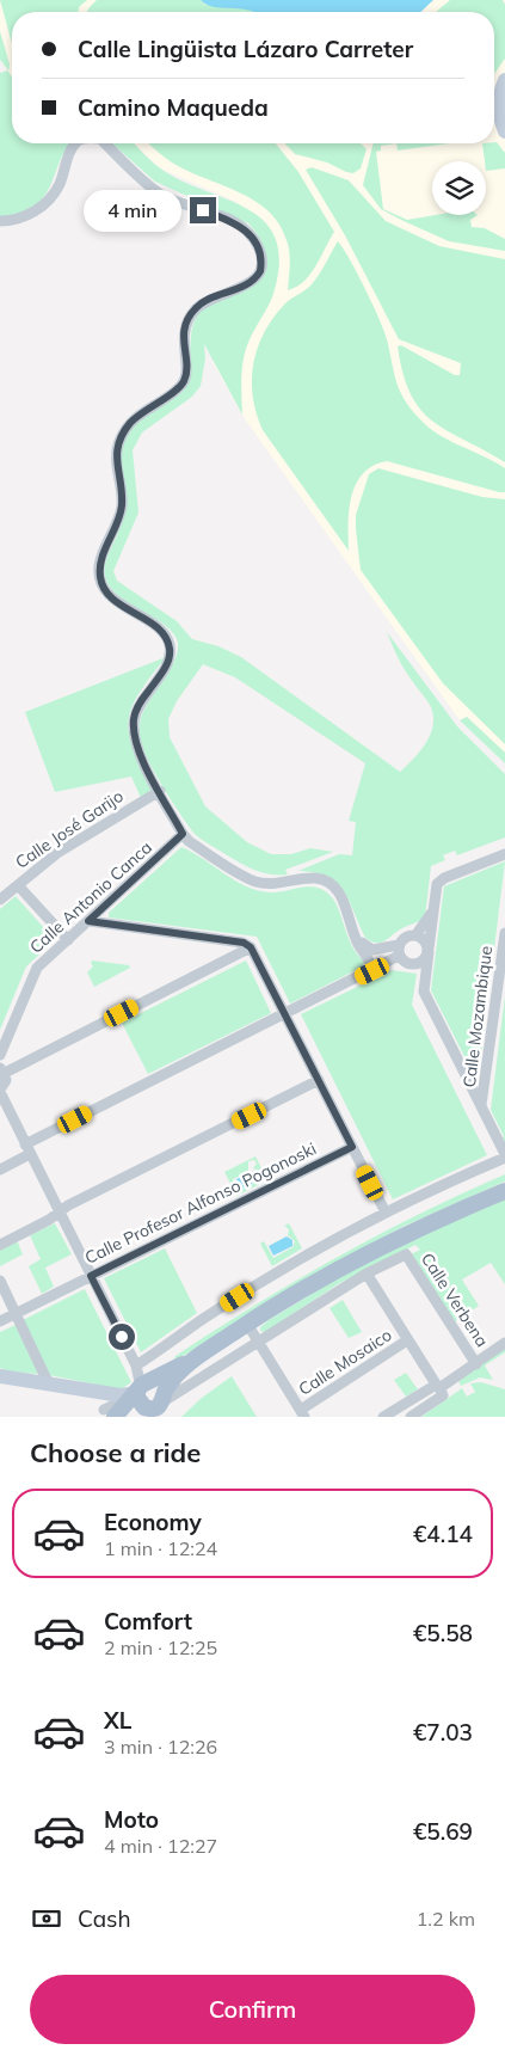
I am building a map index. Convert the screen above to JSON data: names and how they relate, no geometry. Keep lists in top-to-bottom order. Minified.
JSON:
{"streets":{"street":["Calle José Garijo","Calle Antonio Canca","Calle Mozambique","Calle Profesor Alfonso Pogonoski","Calle Verbena","Calle Mosaico"]},"page":{"banner":["Calle Lingüista Lázaro Carreter","Camino Maqueda"],"bubble":"4 min","heading":"Choose a ride","list":[{"name":"Economy","note":"1 min · 12:24","value":"€4.14"},{"name":"Comfort","note":"2 min · 12:25","value":"€5.58"},{"name":"XL","note":"3 min · 12:26","value":"€7.03"},{"name":"Moto","note":"4 min · 12:27","value":"€5.69"}],"pay":["Cash","1.2 km"],"buttons":"Confirm"}}
